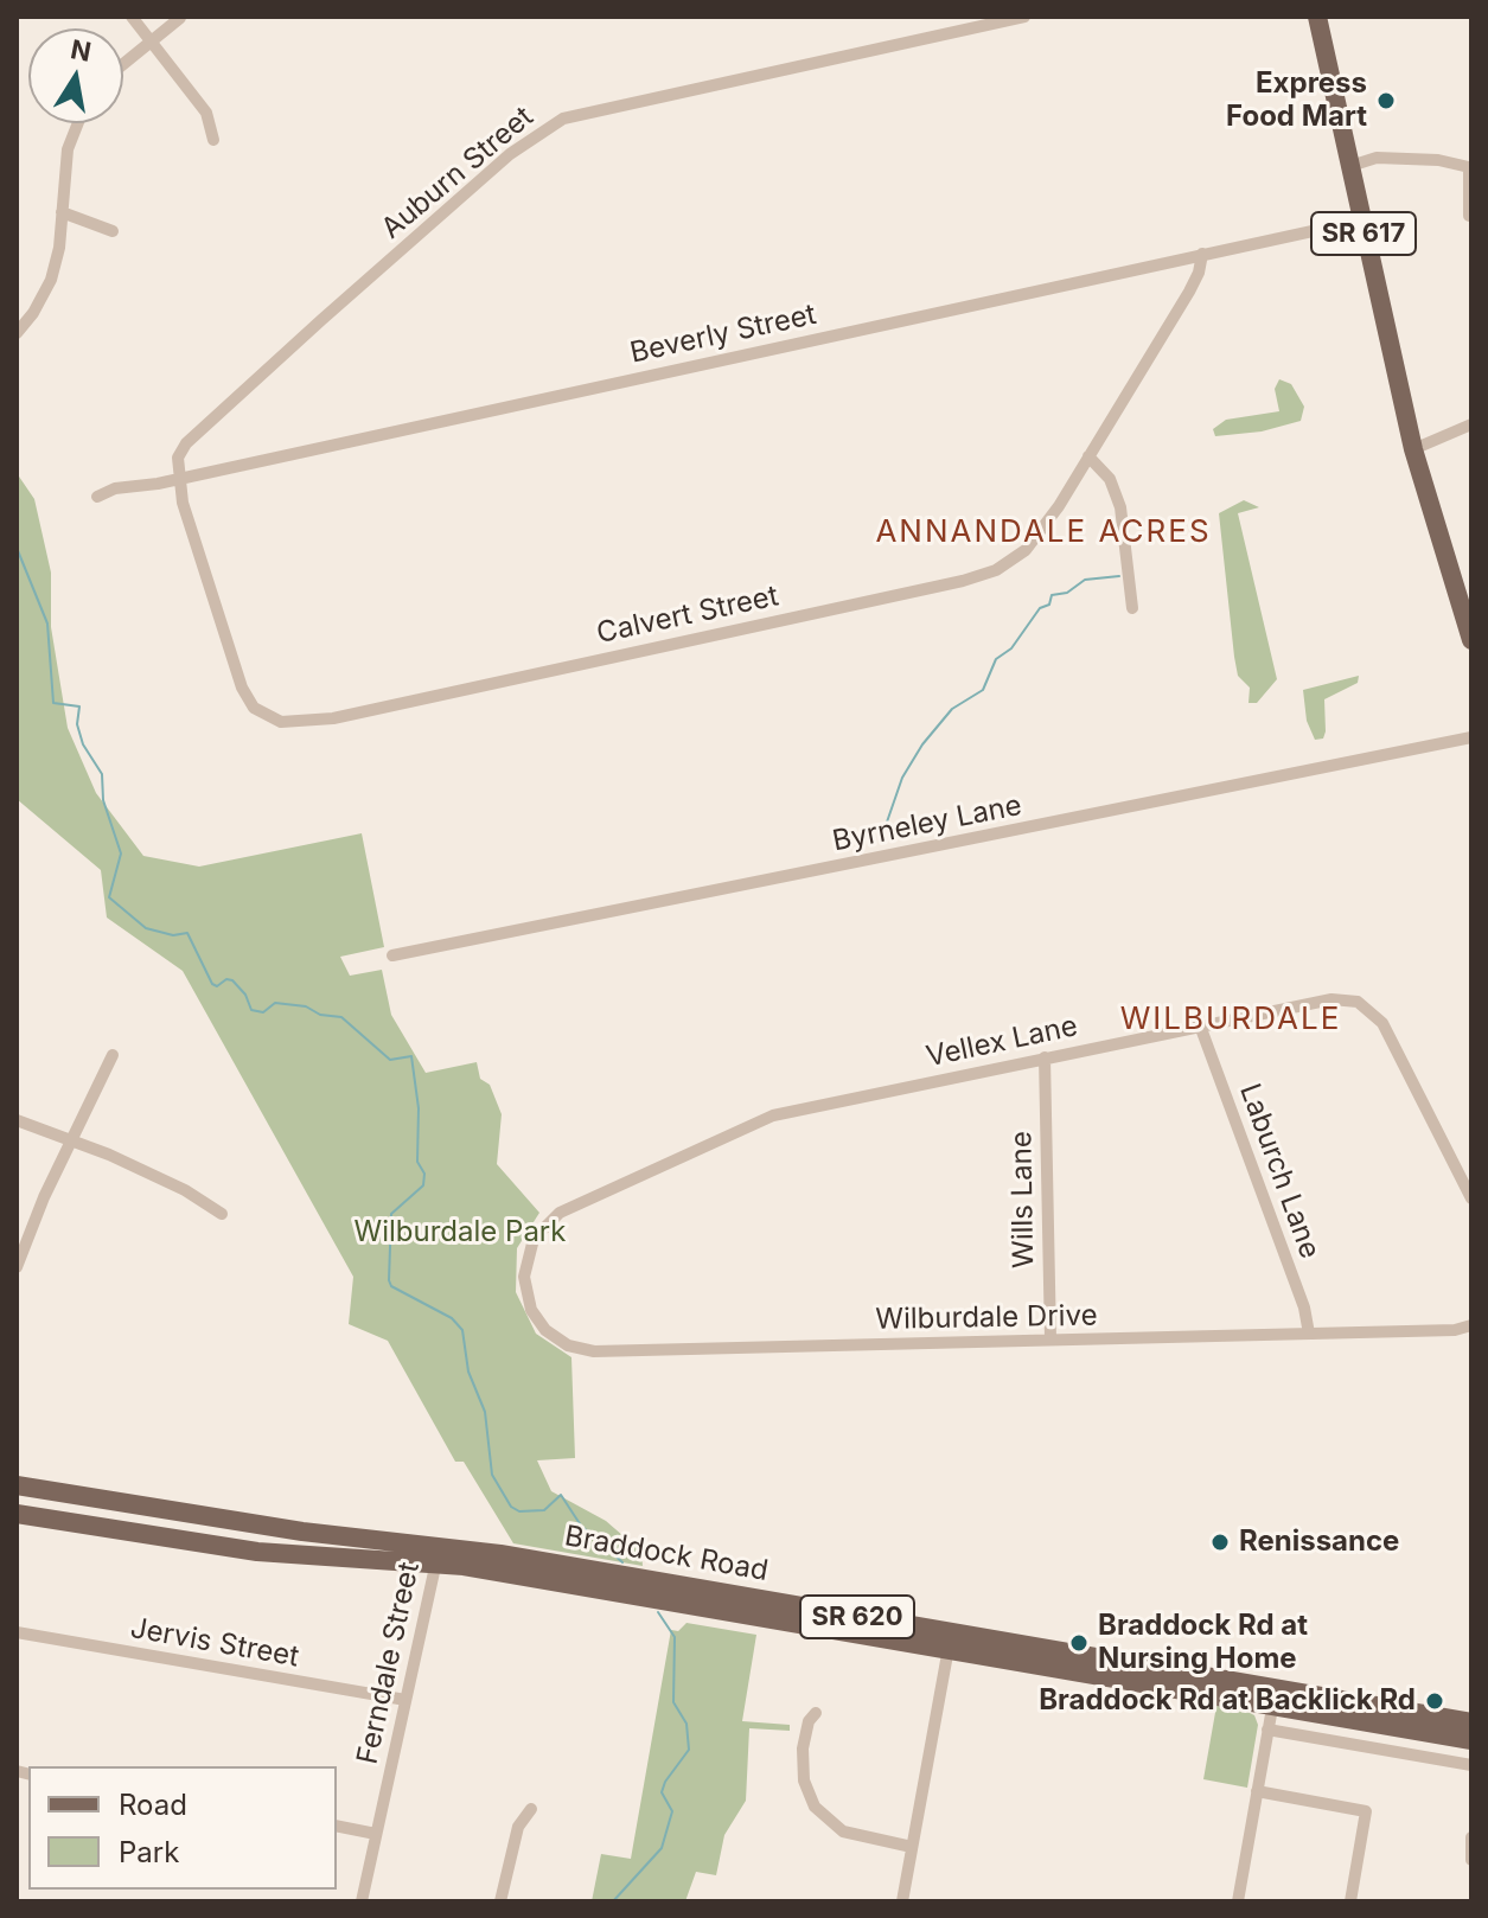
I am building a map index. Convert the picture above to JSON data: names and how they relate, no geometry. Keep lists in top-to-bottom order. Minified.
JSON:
{"streets":{"main road":["SR 617","Braddock Road","SR 620"],"street":["Auburn Street","Beverly Street","Calvert Street","Byrneley Lane","Vellex Lane","Laburch Lane","Wills Lane","Wilburdale Drive","Jervis Street","Ferndale Street"]},"crossings":[["Auburn Street","Beverly Street"],["Auburn Street","Calvert Street"],["SR 617","Beverly Street"],["Beverly Street","Calvert Street"],["Vellex Lane","Laburch Lane"],["Vellex Lane","Wills Lane"],["Vellex Lane","Wilburdale Drive"],["Laburch Lane","Wilburdale Drive"],["Wills Lane","Wilburdale Drive"],["Braddock Road","Ferndale Street"],["Jervis Street","Ferndale Street"]],"districts":["ANNANDALE ACRES","WILBURDALE"],"parks":["Wilburdale Park"],"places":["Express Food Mart","Renissance","Braddock Rd at Nursing Home","Braddock Rd at Backlick Rd"],"legend":["Road","Park"],"north":"top"}
